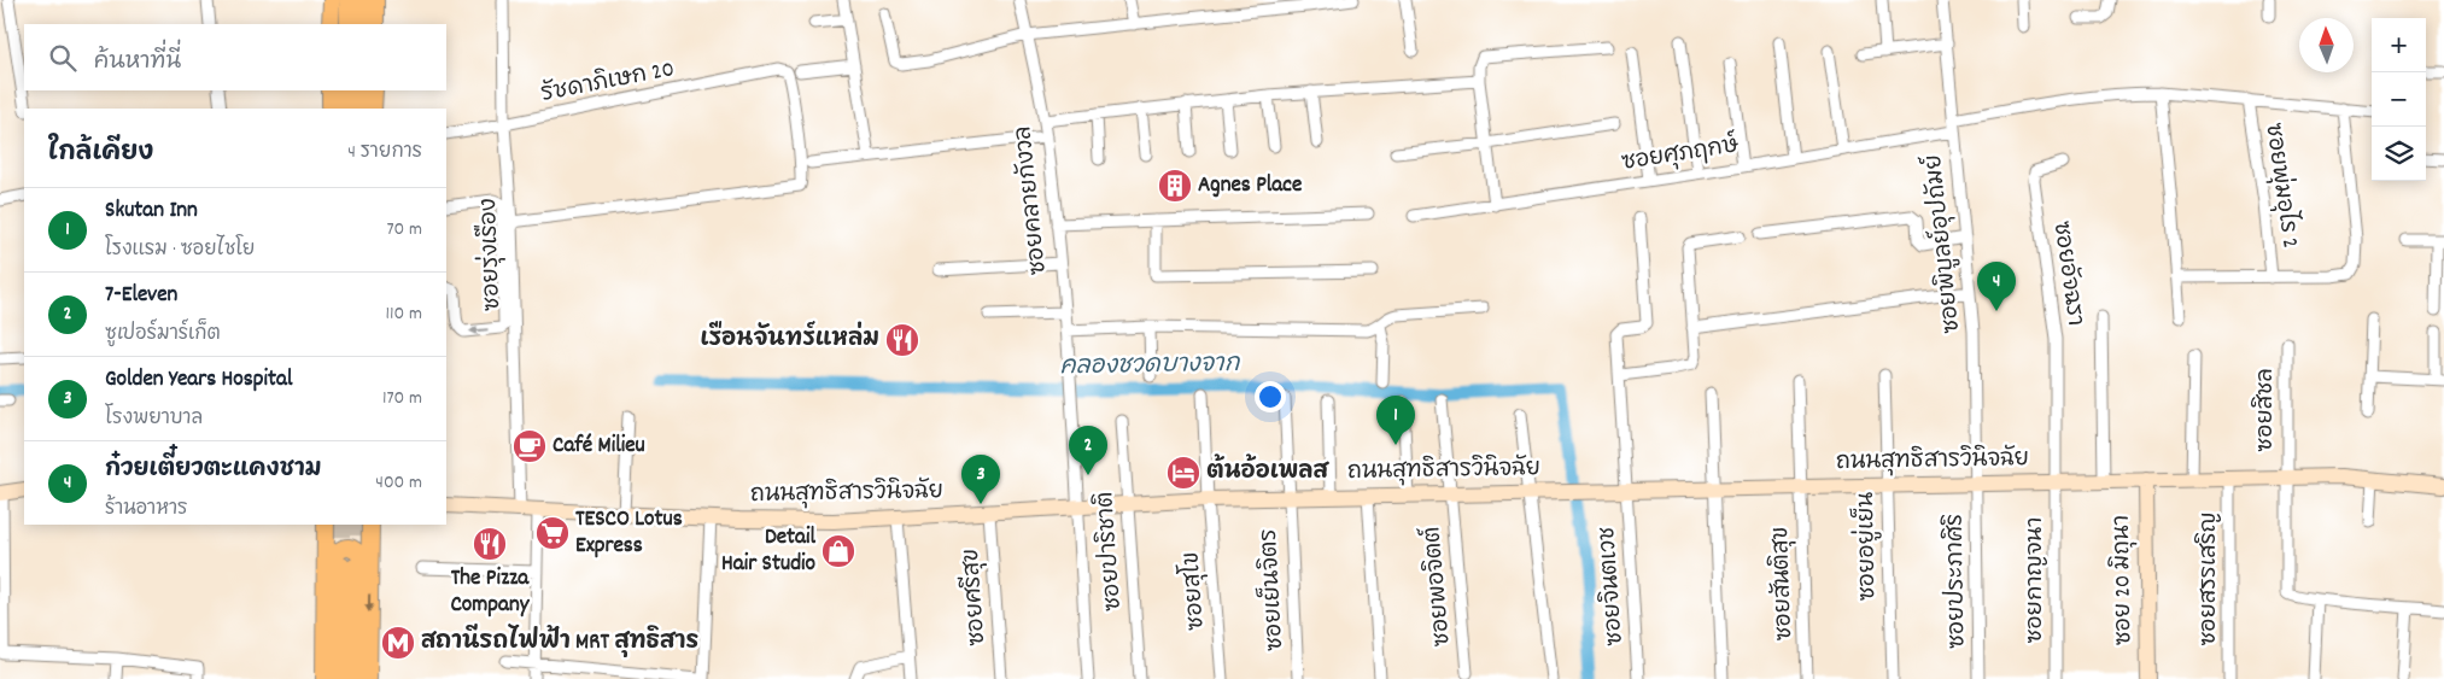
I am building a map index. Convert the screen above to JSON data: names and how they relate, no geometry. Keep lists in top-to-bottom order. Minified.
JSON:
{"streets":{"street":["รัชดาภิเษก 20","ซอยศุภฤกษ์","ซอยพุ่มอุไร 2","ซอยคลายกังวล","ซอยพิบูลย์อุปถัมย์","ซอยรุ่งเรือง","ซอยอัจฉรา","ซอยสิชล","ถนนสุทธิสารวินิจฉัย","ซอยอยู่เย็น","ซอยปาริชาติ","ซอยสรรเสริญ","ซอยกาญจนา","ซอย 20 มิถุนา","ซอยประภาศิริ","ซอยสันติสุข","ซอยพอจิตต์","ซอยจินตเวช","ซอยเย็นจิตร","ซอยสุโข","ซอยศรีสุข"]},"crossings":[["รัชดาภิเษก 20","ซอยรุ่งเรือง"],["ซอยศุภฤกษ์","ซอยพุ่มอุไร 2"],["ซอยศุภฤกษ์","ซอยพิบูลย์อุปถัมย์"],["ซอยคลายกังวล","ถนนสุทธิสารวินิจฉัย"],["ซอยพิบูลย์อุปถัมย์","ถนนสุทธิสารวินิจฉัย"],["ซอยพิบูลย์อุปถัมย์","ซอยประภาศิริ"],["ซอยรุ่งเรือง","ถนนสุทธิสารวินิจฉัย"],["ซอยอัจฉรา","ถนนสุทธิสารวินิจฉัย"],["ซอยอัจฉรา","ซอยกาญจนา"],["ซอยสิชล","ถนนสุทธิสารวินิจฉัย"],["ถนนสุทธิสารวินิจฉัย","ซอยอยู่เย็น"],["ถนนสุทธิสารวินิจฉัย","ซอยปาริชาติ"],["ถนนสุทธิสารวินิจฉัย","ซอยสรรเสริญ"],["ถนนสุทธิสารวินิจฉัย","ซอยกาญจนา"],["ถนนสุทธิสารวินิจฉัย","ซอย 20 มิถุนา"],["ถนนสุทธิสารวินิจฉัย","ซอยประภาศิริ"],["ถนนสุทธิสารวินิจฉัย","ซอยสันติสุข"],["ถนนสุทธิสารวินิจฉัย","ซอยพอจิตต์"],["ถนนสุทธิสารวินิจฉัย","ซอยจินตเวช"],["ถนนสุทธิสารวินิจฉัย","ซอยเย็นจิตร"],["ถนนสุทธิสารวินิจฉัย","ซอยสุโข"],["ถนนสุทธิสารวินิจฉัย","ซอยศรีสุข"]],"water":["คลองชวดบางจาก"],"places":{"building":["Agnes Place"],"restaurant":["เรือนจันทร์แหล่ม","The Pizza Company"],"cafe":["Café Milieu"],"hotel":["ต้นอ้อเพลส"],"supermarket":["TESCO Lotus Express"],"shop":["Detail Hair Studio"],"metro station":["สถานีรถไฟฟ้า MRT สุทธิสาร"]},"north":"top","page":{"map_buttons":["+","−"],"search":"ค้นหาที่นี่","heading":["ใกล้เคียง","4 รายการ"],"list":[{"mark":"1","name":"Skutan Inn","note":"โรงแรม · ซอยไชโย","value":"70 m"},{"mark":"2","name":"7-Eleven","note":"ซูเปอร์มาร์เก็ต","value":"110 m"},{"mark":"3","name":"Golden Years Hospital","note":"โรงพยาบาล","value":"170 m"},{"mark":"4","name":"ก๋วยเตี๋ยวตะแคงชาม","note":"ร้านอาหาร","value":"400 m"}],"pins":["4","1","2","3"]}}
